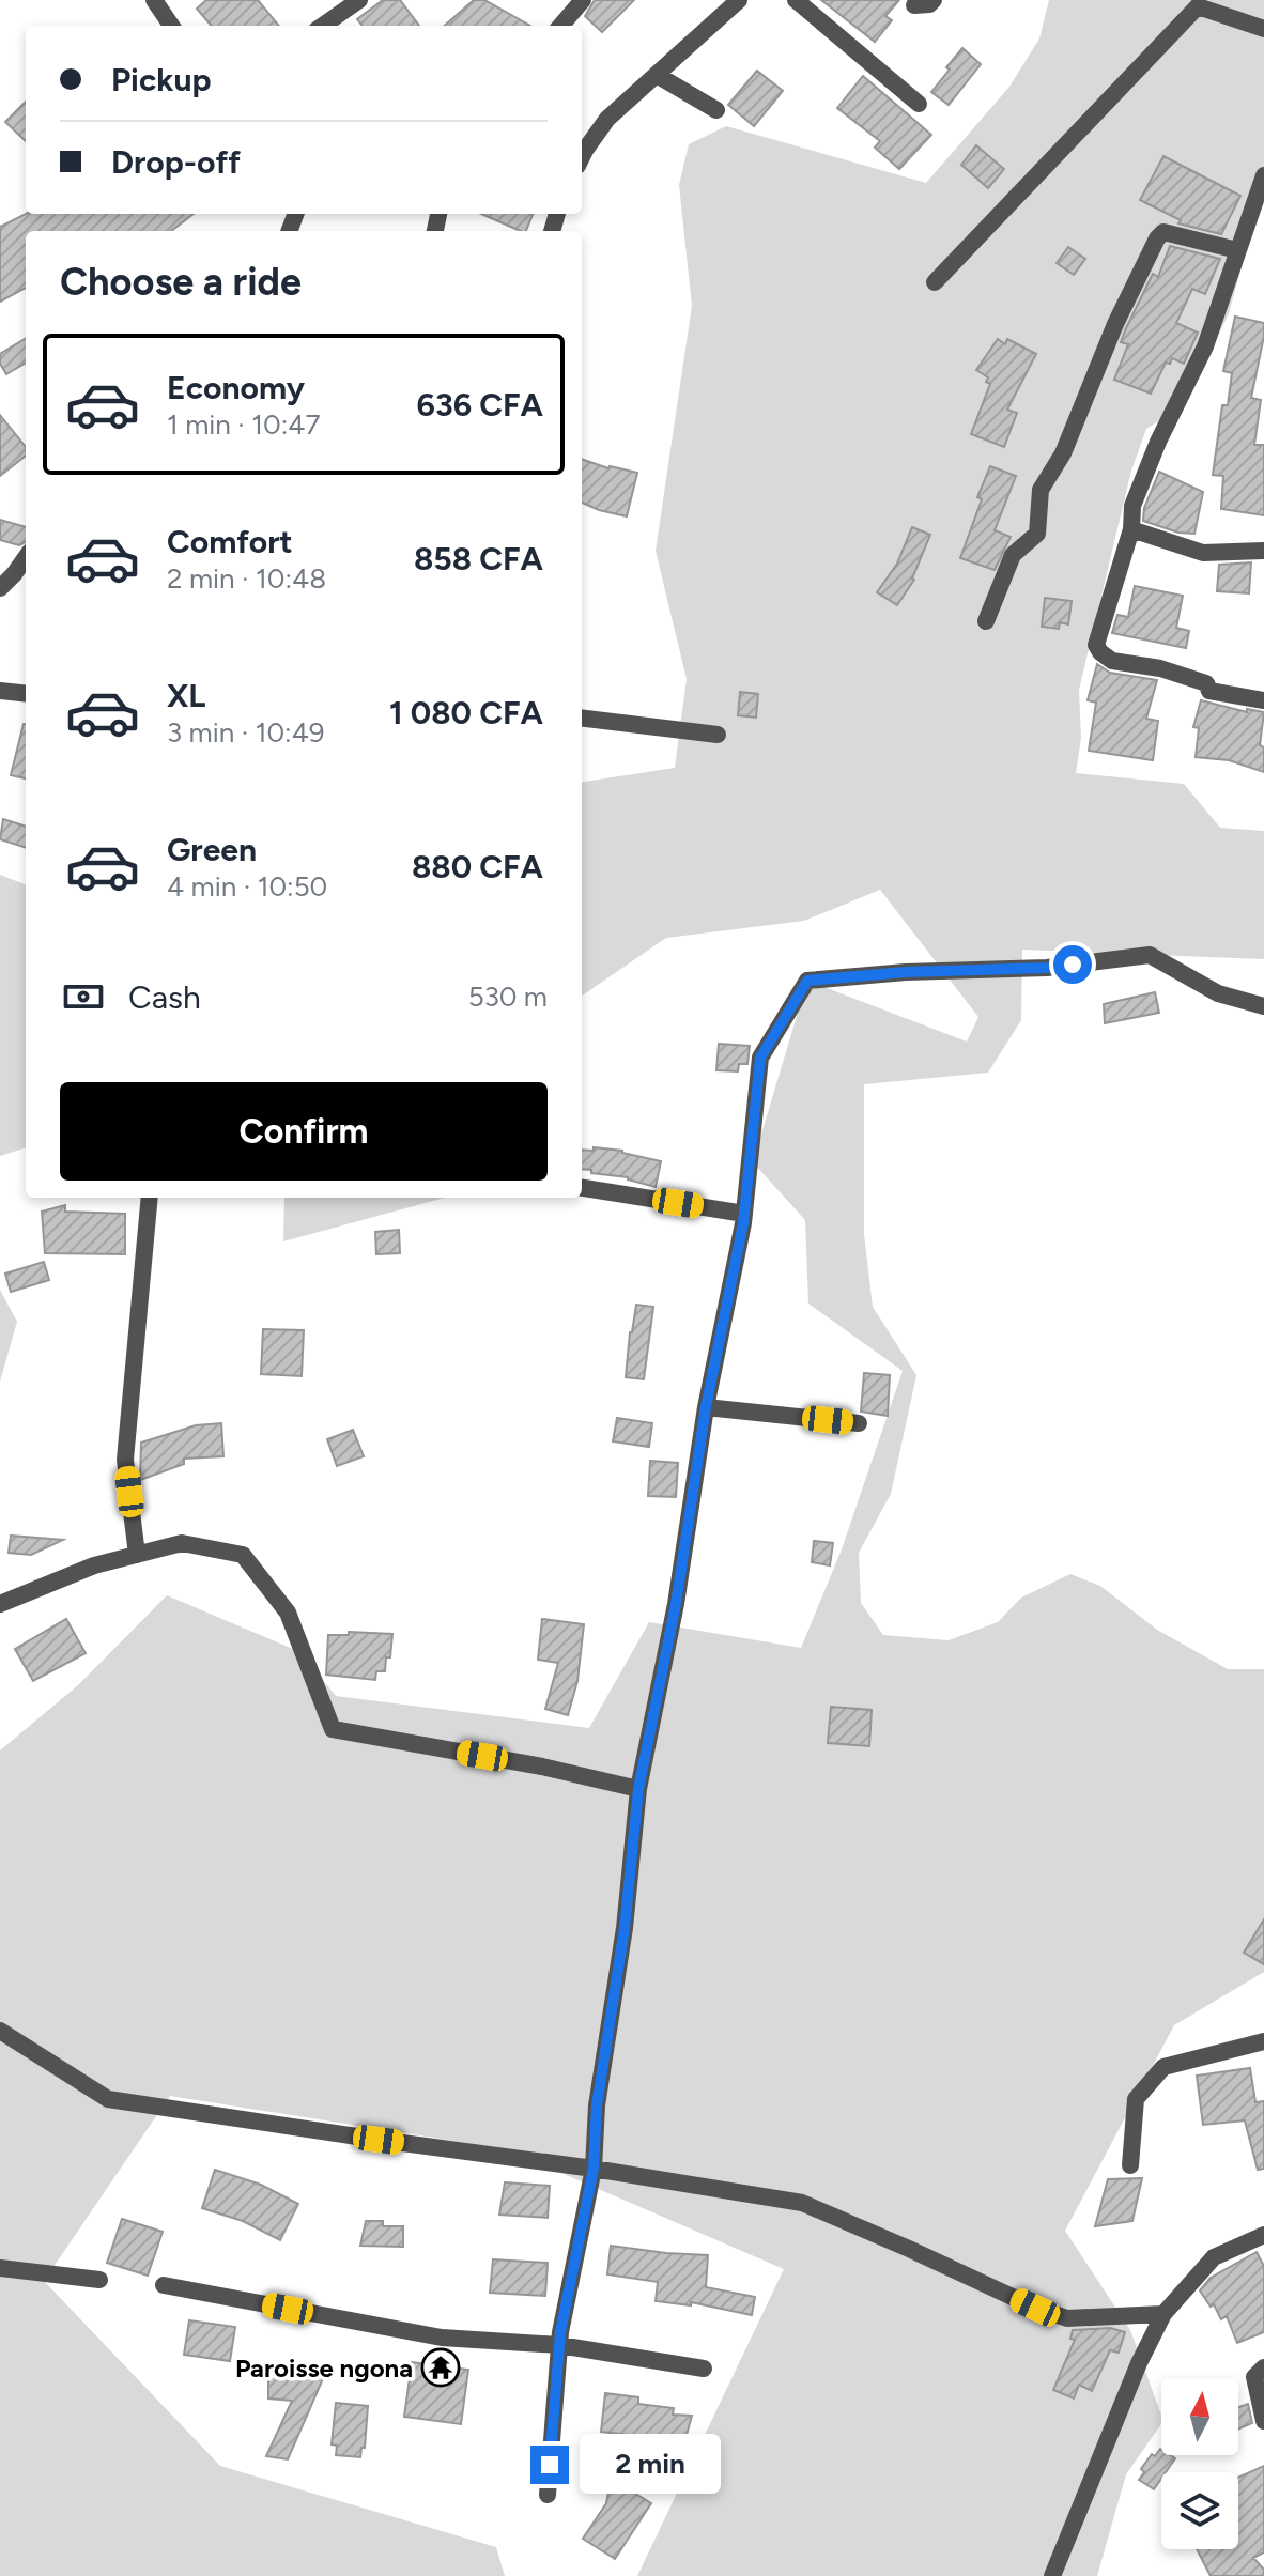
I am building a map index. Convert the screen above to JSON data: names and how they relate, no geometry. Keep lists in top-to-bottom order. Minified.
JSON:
{"places":{"temple":["Paroisse ngona"]},"north":"top","page":{"banner":["Pickup","Drop-off"],"heading":"Choose a ride","list":[{"name":"Economy","note":"1 min · 10:47","value":"636 CFA"},{"name":"Comfort","note":"2 min · 10:48","value":"858 CFA"},{"name":"XL","note":"3 min · 10:49","value":"1 080 CFA"},{"name":"Green","note":"4 min · 10:50","value":"880 CFA"}],"pay":["Cash","530 m"],"buttons":"Confirm","bubble":"2 min"}}
